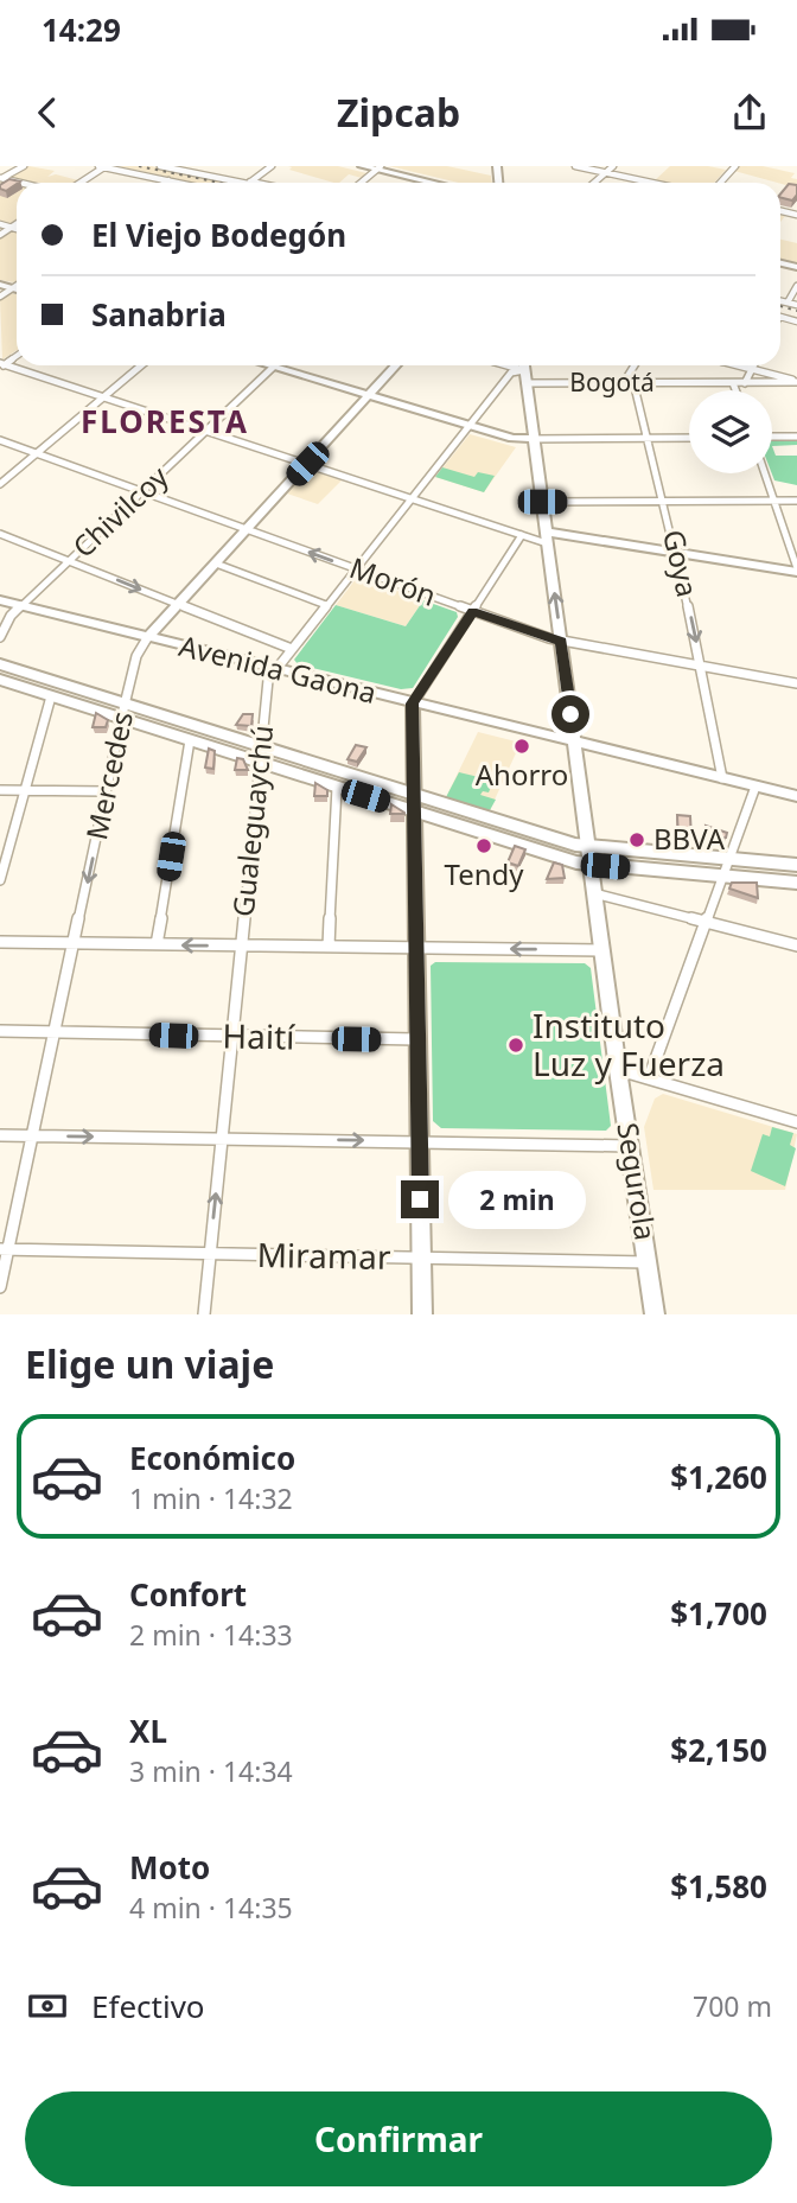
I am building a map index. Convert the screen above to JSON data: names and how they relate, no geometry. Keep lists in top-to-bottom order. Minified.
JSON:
{"streets":{"street":["Bogotá","Chivilcoy","Goya","Morón","Avenida Gaona","Mercedes","Gualeguaychú","Haití","Segurola","Miramar"]},"crossings":[["Bogotá","Goya"],["Bogotá","Segurola"],["Chivilcoy","Morón"],["Chivilcoy","Avenida Gaona"],["Goya","Morón"],["Goya","Avenida Gaona"],["Morón","Mercedes"],["Morón","Gualeguaychú"],["Morón","Segurola"],["Avenida Gaona","Mercedes"],["Avenida Gaona","Gualeguaychú"],["Avenida Gaona","Segurola"],["Mercedes","Haití"],["Mercedes","Miramar"],["Gualeguaychú","Haití"],["Gualeguaychú","Segurola"],["Gualeguaychú","Miramar"],["Segurola","Miramar"]],"districts":["FLORESTA"],"places":["Ahorro","BBVA","Tendy","Instituto Luz y Fuerza"],"page":{"status":"14:29","header":"Zipcab","banner":["El Viejo Bodegón","Sanabria"],"bubble":"2 min","heading":"Elige un viaje","list":[{"name":"Económico","note":"1 min · 14:32","value":"$1,260"},{"name":"Confort","note":"2 min · 14:33","value":"$1,700"},{"name":"XL","note":"3 min · 14:34","value":"$2,150"},{"name":"Moto","note":"4 min · 14:35","value":"$1,580"}],"pay":["Efectivo","700 m"],"buttons":"Confirmar"}}
